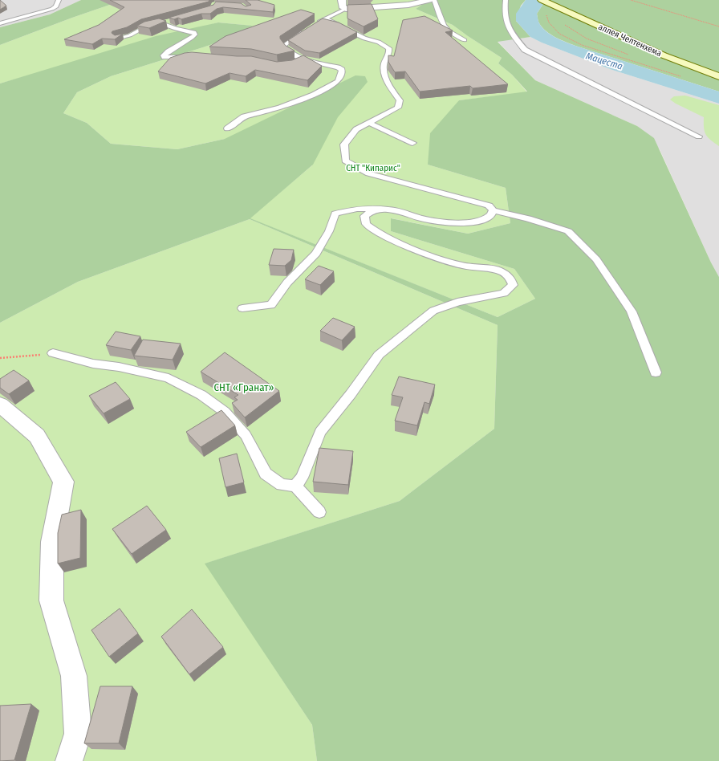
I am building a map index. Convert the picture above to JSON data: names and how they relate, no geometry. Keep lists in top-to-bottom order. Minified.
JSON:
{"streets":{"main road":["аллея Челтенхема"]},"water":["Мацеста"],"parks":["СНТ \"Кипарис\"","СНТ «Гранат»"]}
